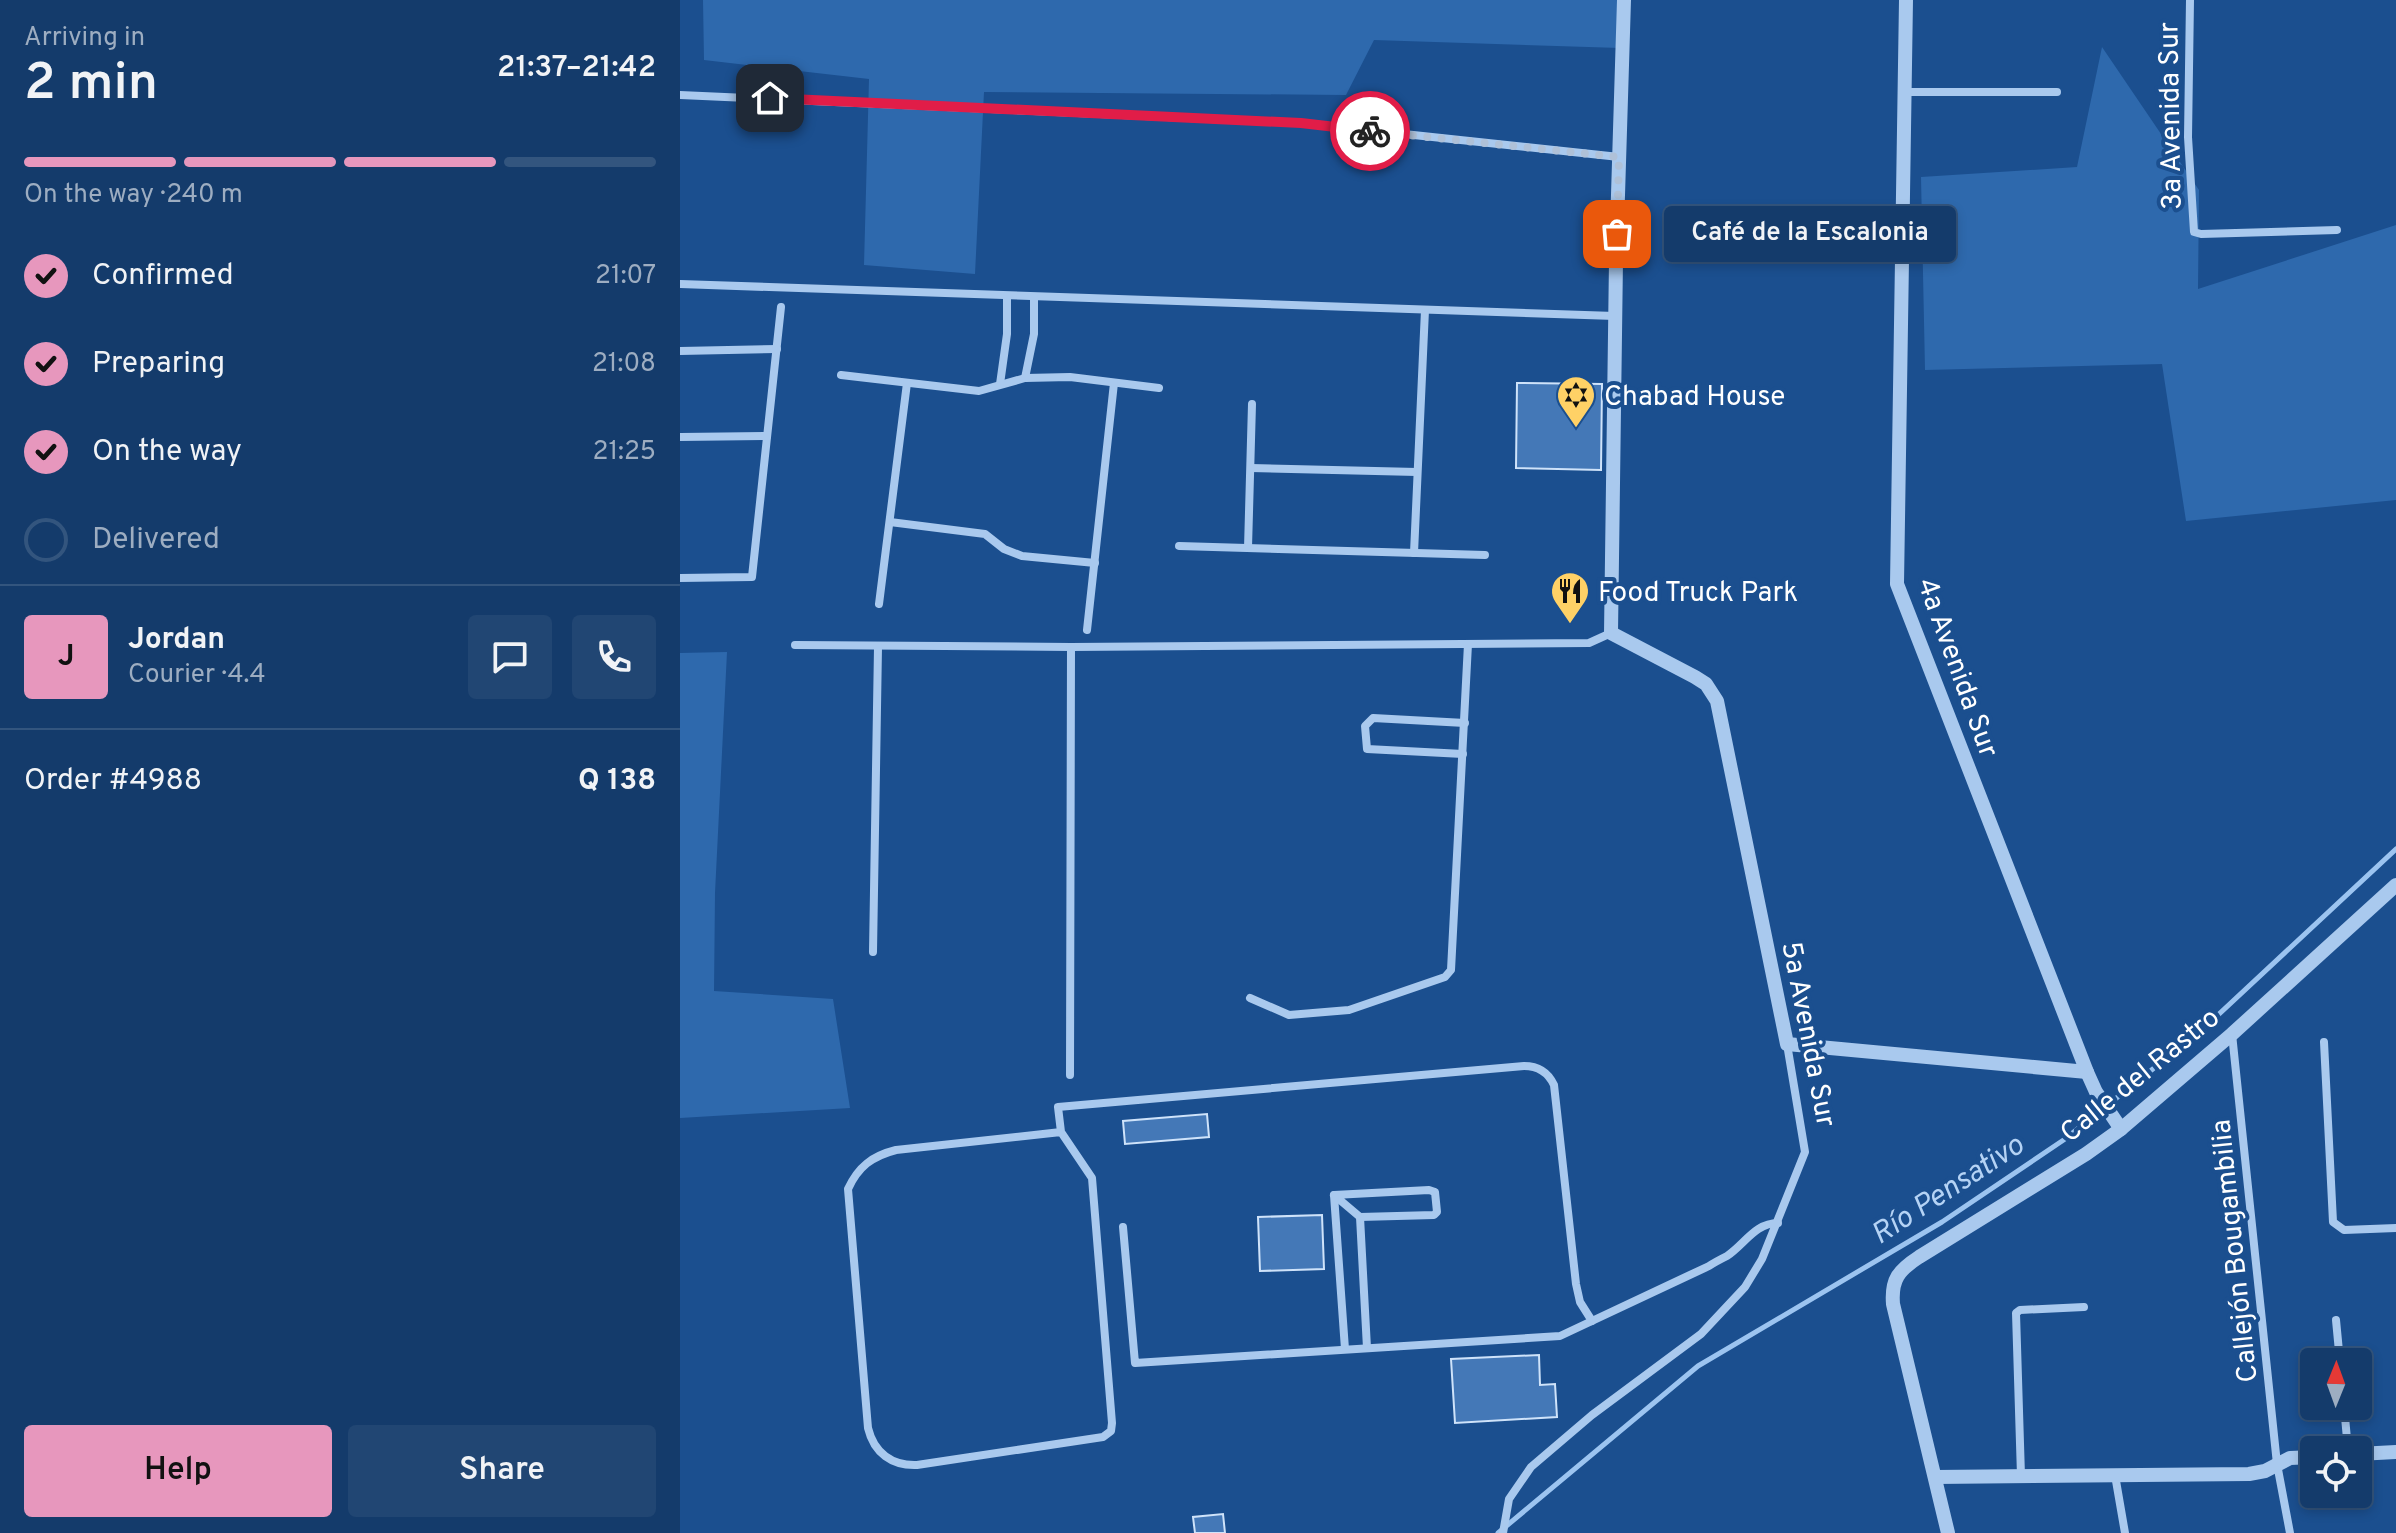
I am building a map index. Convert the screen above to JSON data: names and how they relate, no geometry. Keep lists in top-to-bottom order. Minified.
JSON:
{"streets":{"street":["3a Avenida Sur","4a Avenida Sur","5a Avenida Sur","Calle del Rastro","Callejón Bougambilia"]},"crossings":[["4a Avenida Sur","Calle del Rastro"],["Calle del Rastro","Callejón Bougambilia"]],"water":["Río Pensativo"],"places":{"other":["Café de la Escalonia"],"synagogue":["Chabad House"],"restaurant":["Food Truck Park"]},"north":"top","page":{"heading":["2 min","Arriving in","21:37–21:42"],"panel":["Jordan","Courier · 4.4","Order #4988","Q 138"],"bar":"On the way · 240 m","bubble":"Café de la Escalonia","list":[["Confirmed","21:07"],["Preparing","21:08"],["On the way","21:25"],"Delivered"],"round":"J","buttons":["Help","Share"]}}
